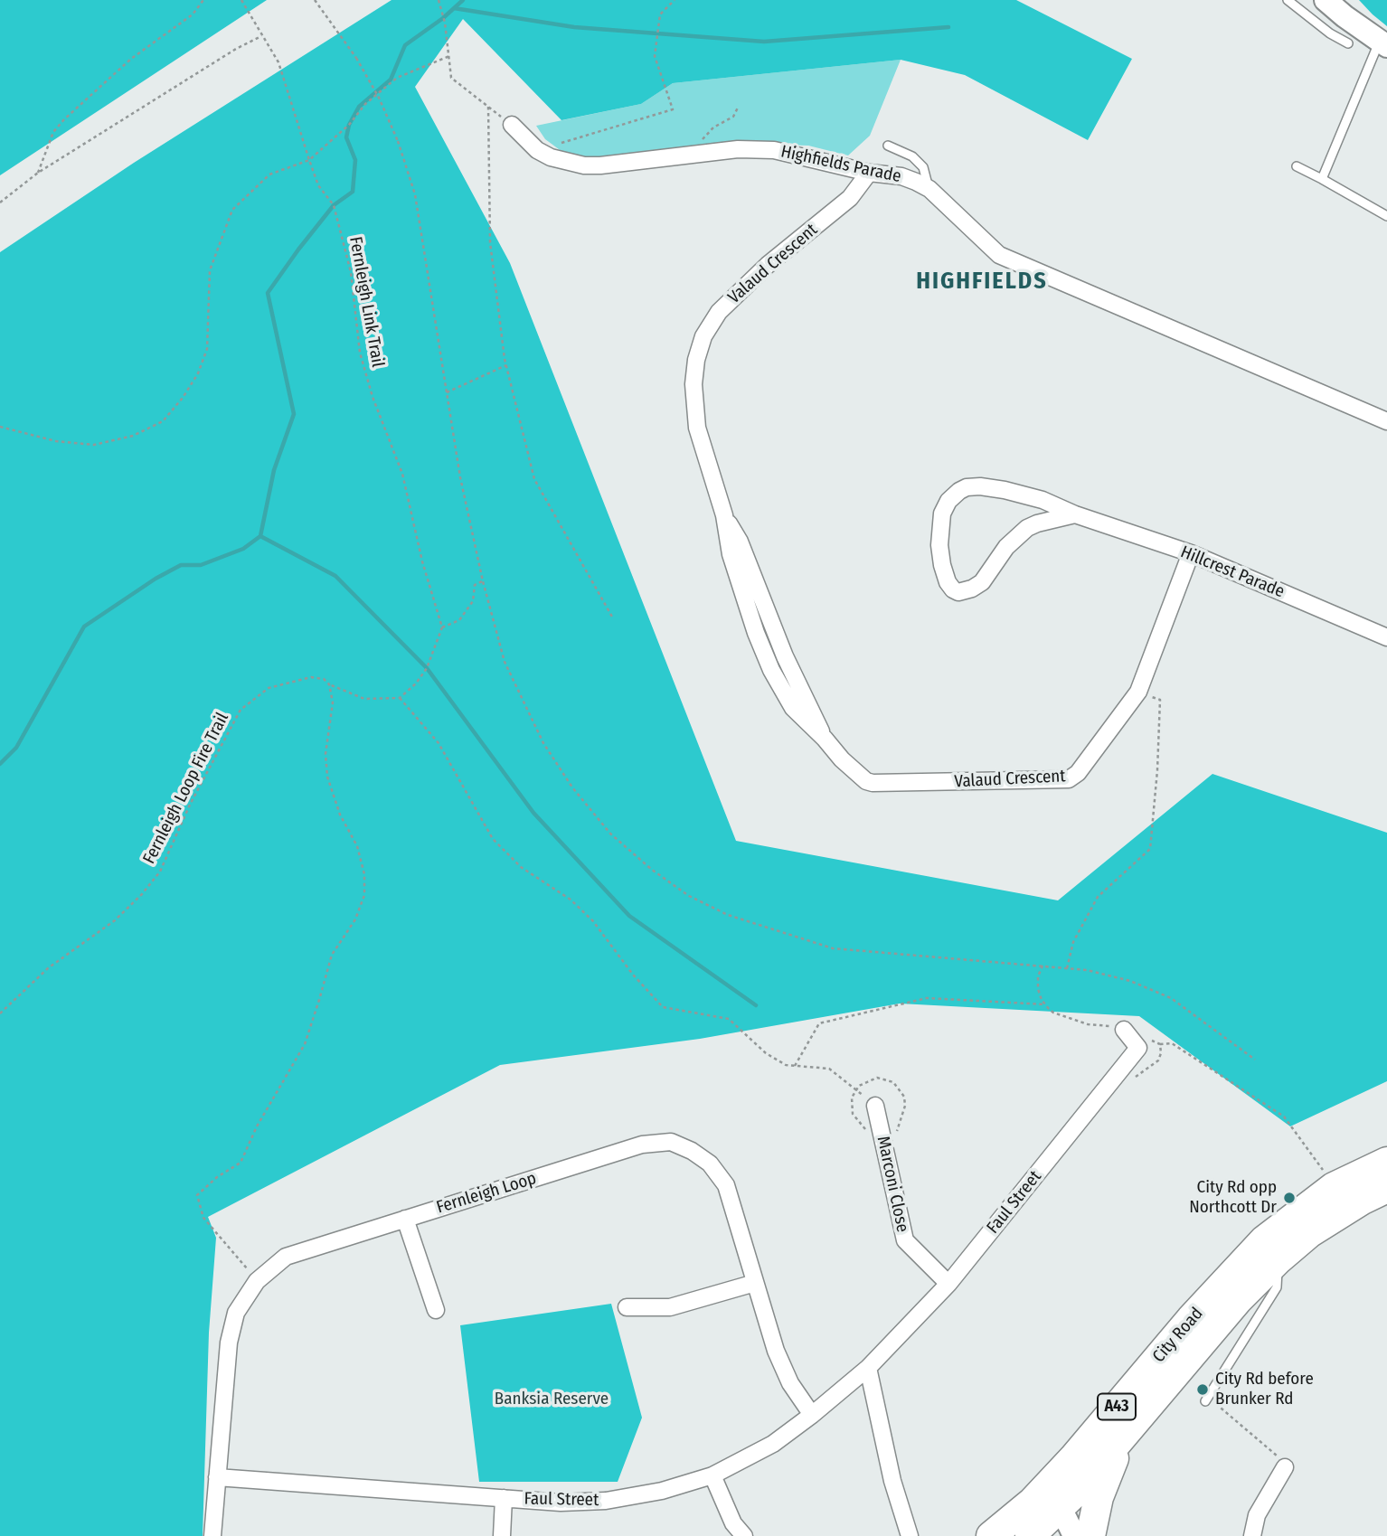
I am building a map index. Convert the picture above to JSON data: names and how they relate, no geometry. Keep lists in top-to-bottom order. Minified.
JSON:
{"streets":{"highway":["City Road","A43"],"street":["Highfields Parade","Valaud Crescent","Hillcrest Parade","Marconi Close","Fernleigh Loop","Faul Street"],"path":["Fernleigh Link Trail","Fernleigh Loop Fire Trail"]},"crossings":[["Highfields Parade","Valaud Crescent"],["Valaud Crescent","Hillcrest Parade"],["Marconi Close","Faul Street"],["Fernleigh Loop","Faul Street"]],"districts":["HIGHFIELDS"],"parks":["Banksia Reserve"],"places":["City Rd opp Northcott Dr","City Rd before Brunker Rd"]}
